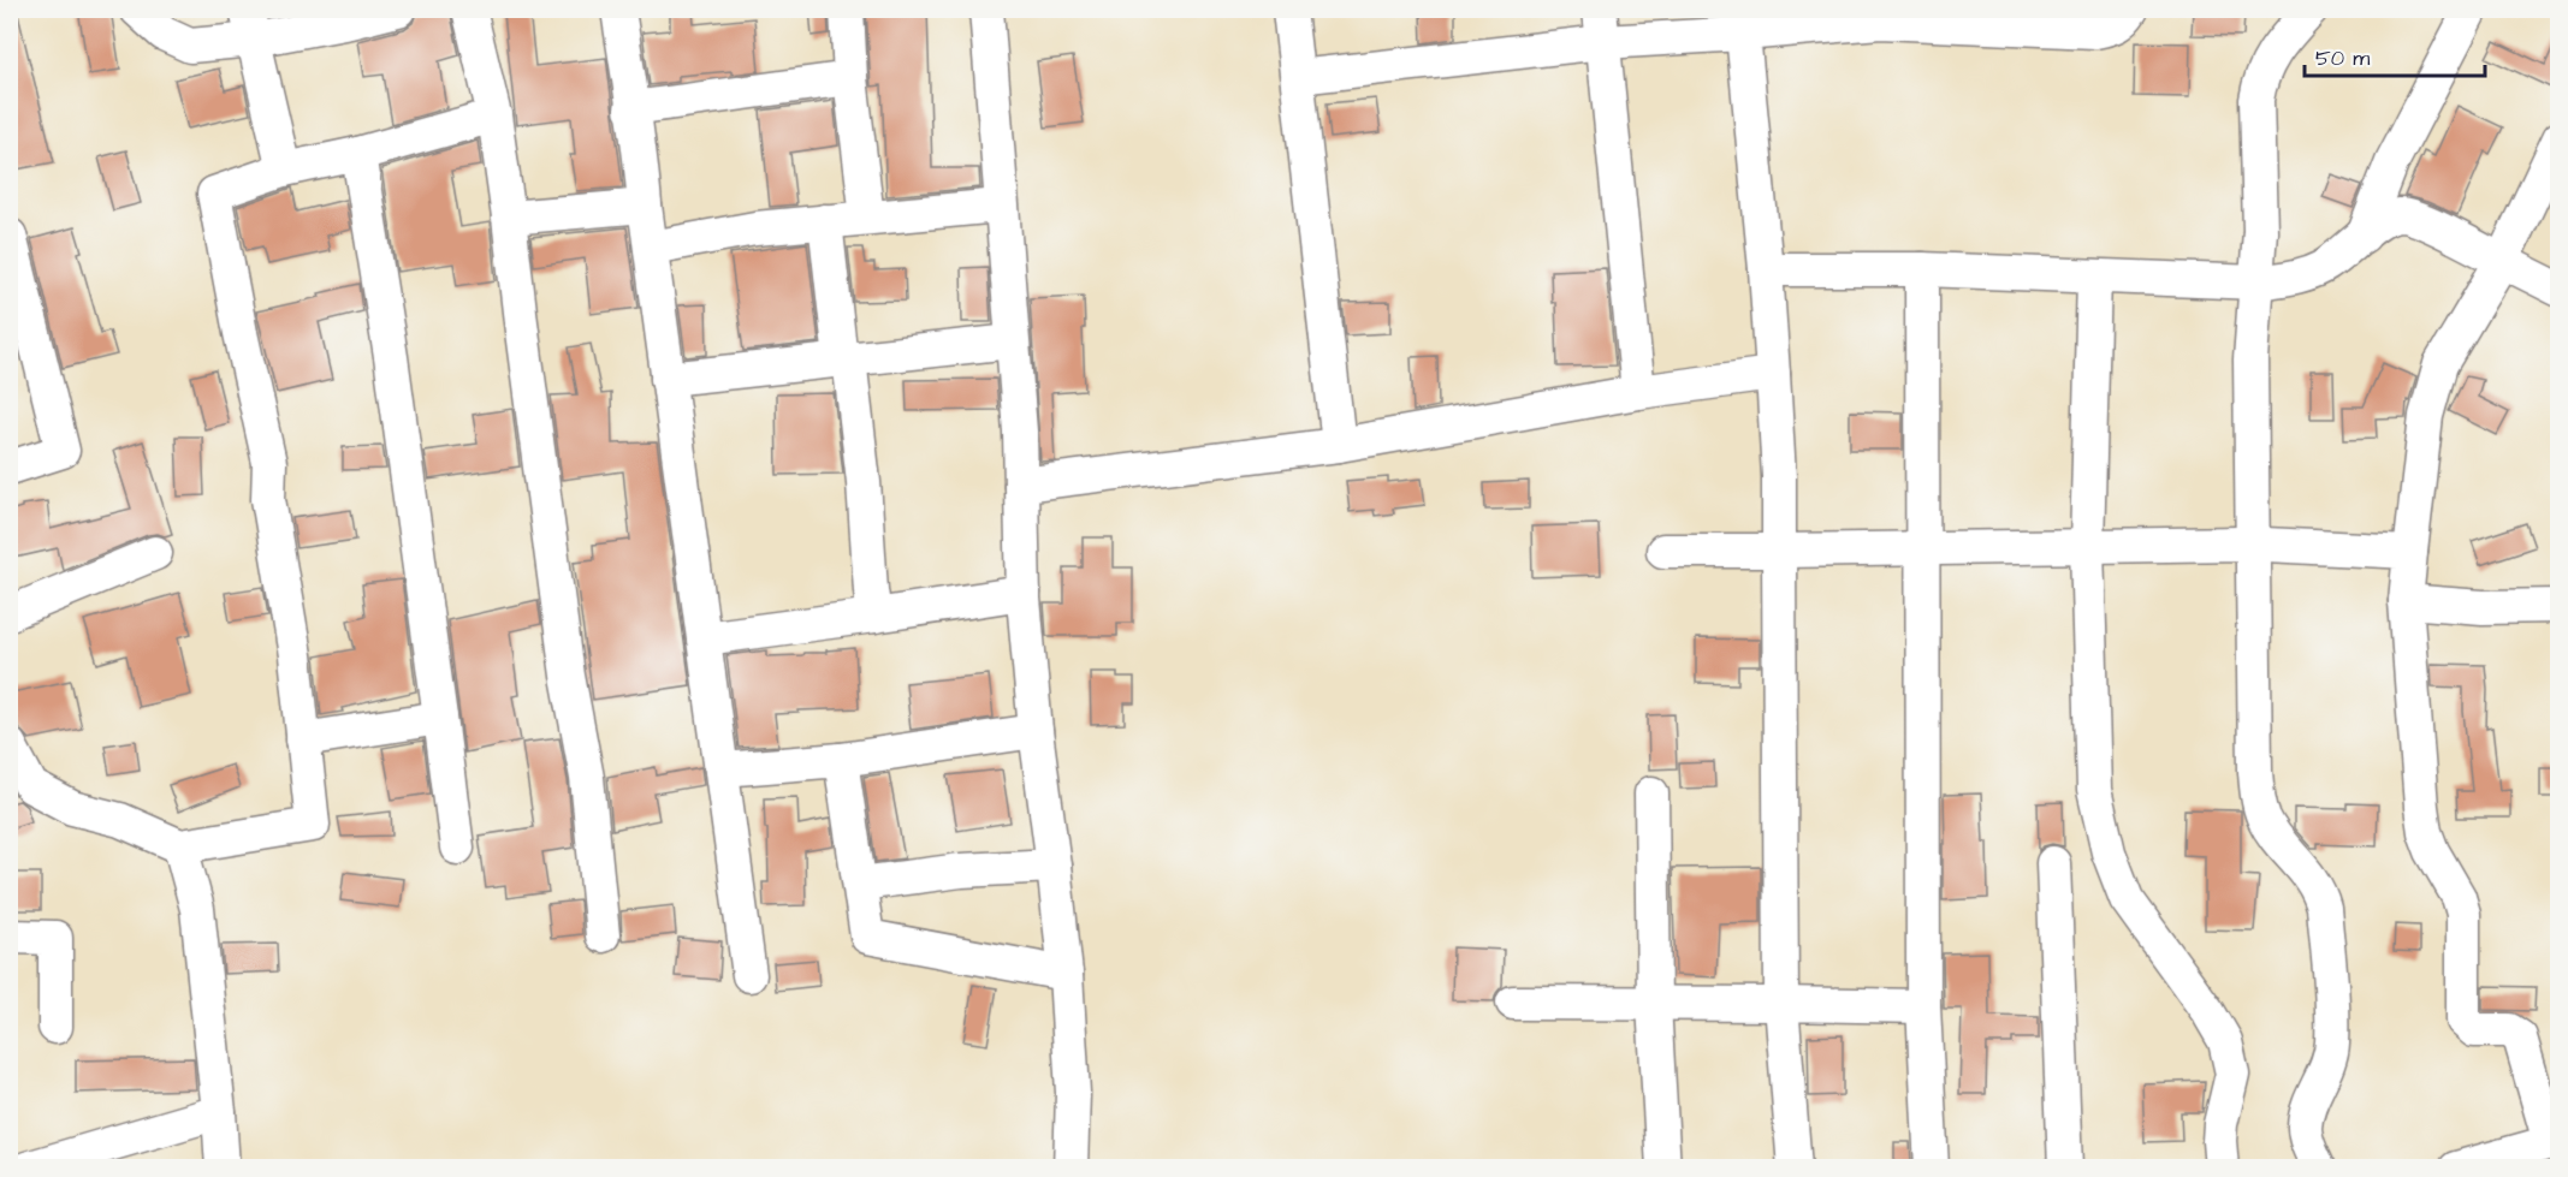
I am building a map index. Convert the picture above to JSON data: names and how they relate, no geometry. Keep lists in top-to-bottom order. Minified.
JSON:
{"scale_bar":"50 m"}
